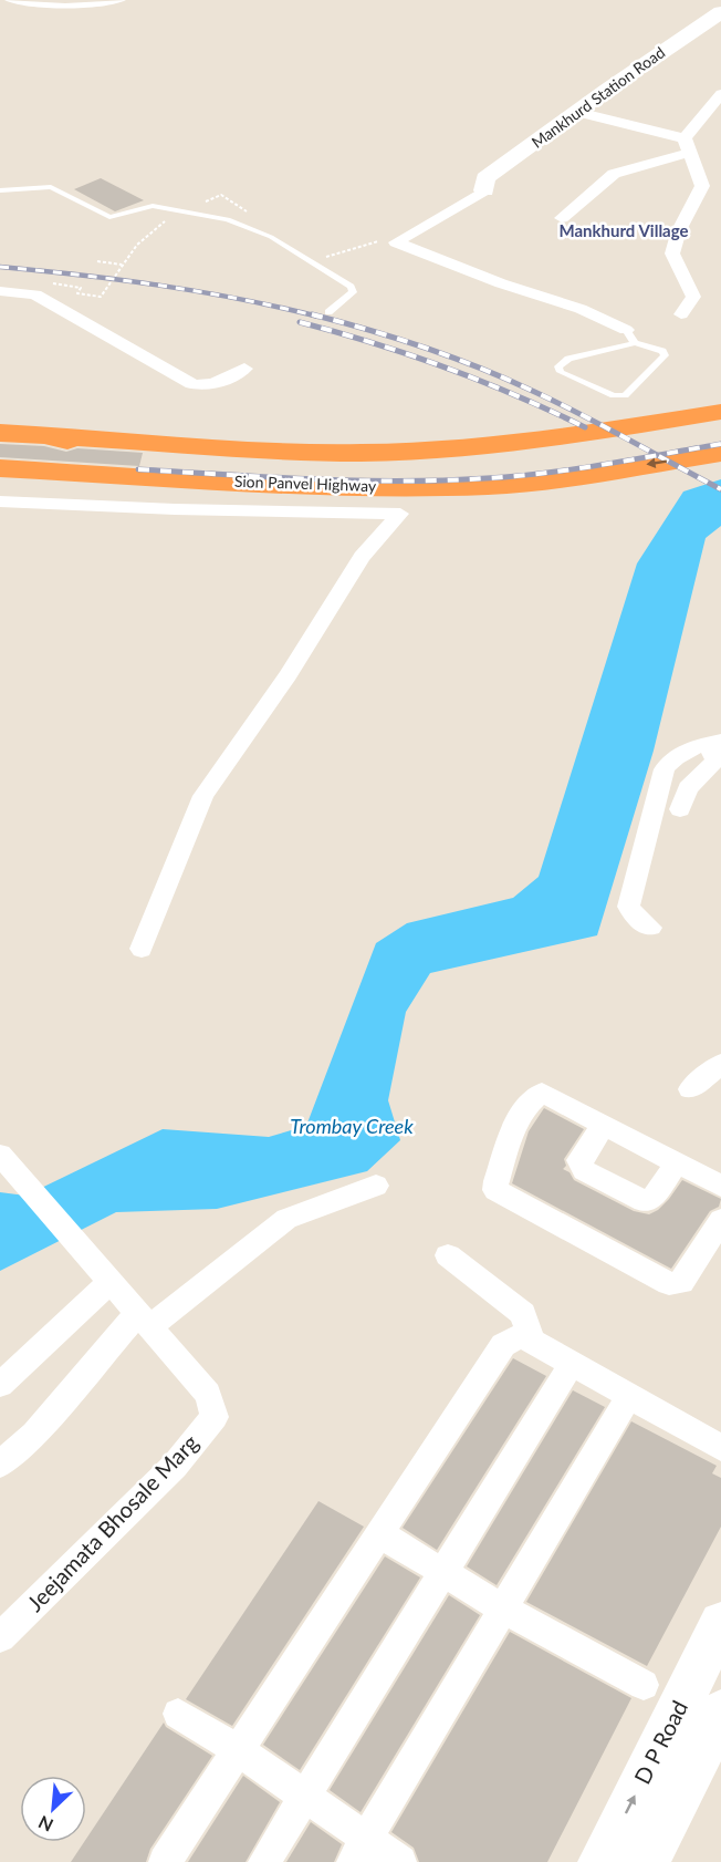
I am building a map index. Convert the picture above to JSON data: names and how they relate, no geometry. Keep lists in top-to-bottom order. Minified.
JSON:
{"streets":{"highway":["Sion Panvel Highway"],"street":["Mankhurd Station Road","Jeejamata Bhosale Marg","D P Road"]},"districts":["Mankhurd Village"],"water":["Trombay Creek"],"north":"bottom left"}
